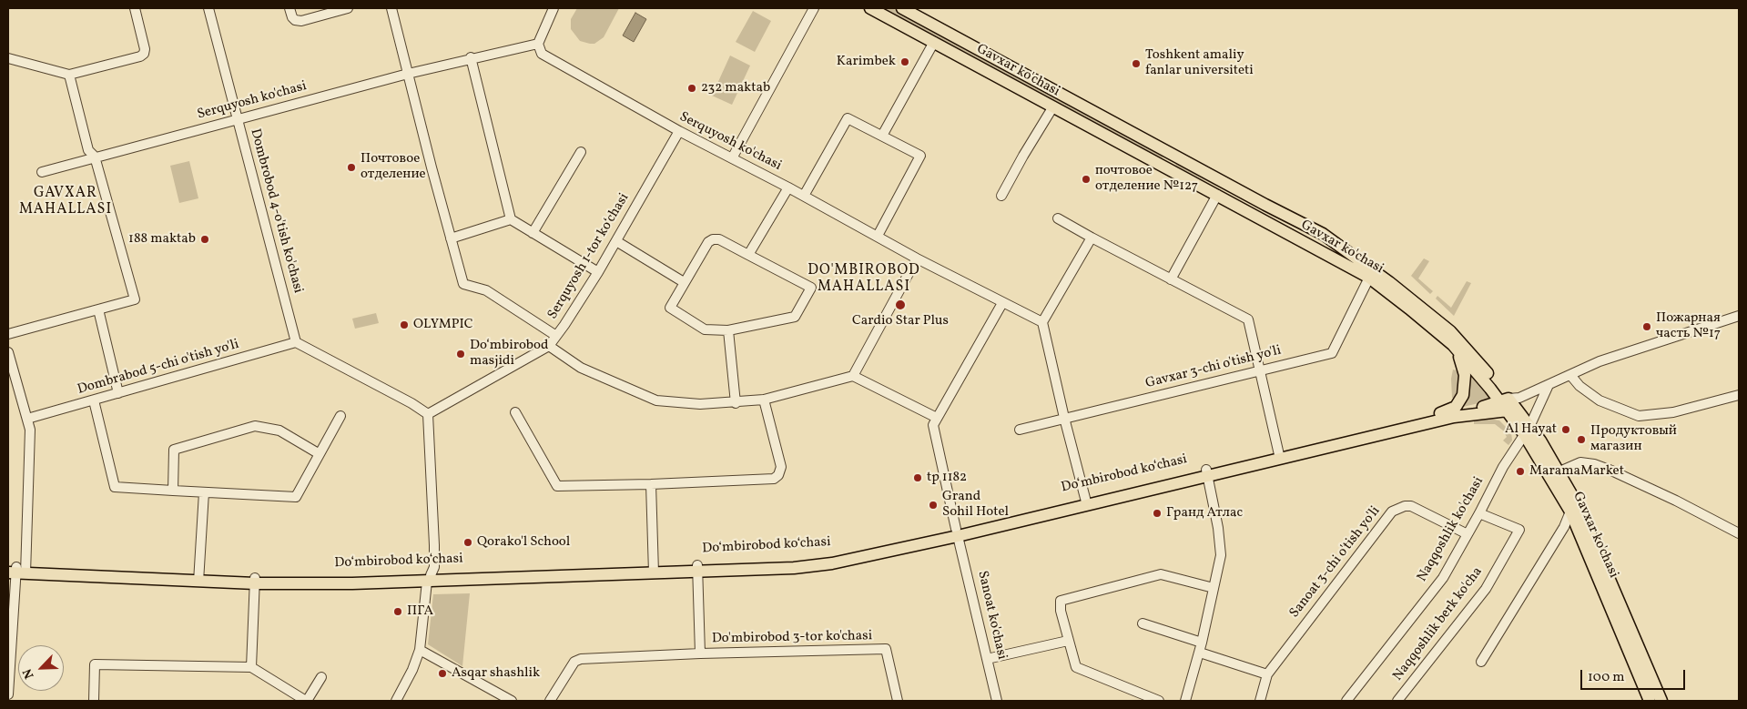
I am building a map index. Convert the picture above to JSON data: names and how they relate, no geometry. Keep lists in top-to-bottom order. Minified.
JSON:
{"streets":{"main road":["Gavxar ko'chasi","Doʻmbirobod koʻchasi"],"street":["Serquyosh ko'chasi","Dombrobod 4-o'tish ko'chasi","Serquyosh 1-tor koʻchasi","Dombrabod 5-chi o'tish yo'li","Gavxar 3-chi o'tish yo'li","Naqqoshlik ko'chasi","Sanoat 3-chi o'tish yo'li","Sanoat ko'chasi","Naqqoshlik berk ko'cha","Do'mbirobod 3-tor ko'chasi"]},"crossings":[["Gavxar ko'chasi","Gavxar 3-chi o'tish yo'li"],["Gavxar ko'chasi","Doʻmbirobod koʻchasi"],["Gavxar ko'chasi","Naqqoshlik ko'chasi"],["Serquyosh ko'chasi","Dombrobod 4-o'tish ko'chasi"],["Serquyosh ko'chasi","Serquyosh 1-tor koʻchasi"],["Dombrobod 4-o'tish ko'chasi","Dombrabod 5-chi o'tish yo'li"],["Doʻmbirobod koʻchasi","Sanoat ko'chasi"],["Doʻmbirobod koʻchasi","Do'mbirobod 3-tor ko'chasi"],["Naqqoshlik ko'chasi","Sanoat 3-chi o'tish yo'li"],["Naqqoshlik ko'chasi","Naqqoshlik berk ko'cha"]],"districts":["GAVXAR MAHALLASI","DO'MBIROBOD MAHALLASI"],"places":["Karimbek","Toshkent amaliy fanlar universiteti","232 maktab","Почтовое отделение","почтовое отделение №127","188 maktab","Cardio Star Plus","OLYMPIC","Пожарная часть №17","Do‘mbirobod masjidi","Al Hayat","Продуктовый магазин","MaramaMarket","tp 1182","Grand Sohil Hotel","Гранд Атлас","Qorako'l School","ПГА","Asqar shashlik"],"scale_bar":"100 m","north":"bottom left"}
